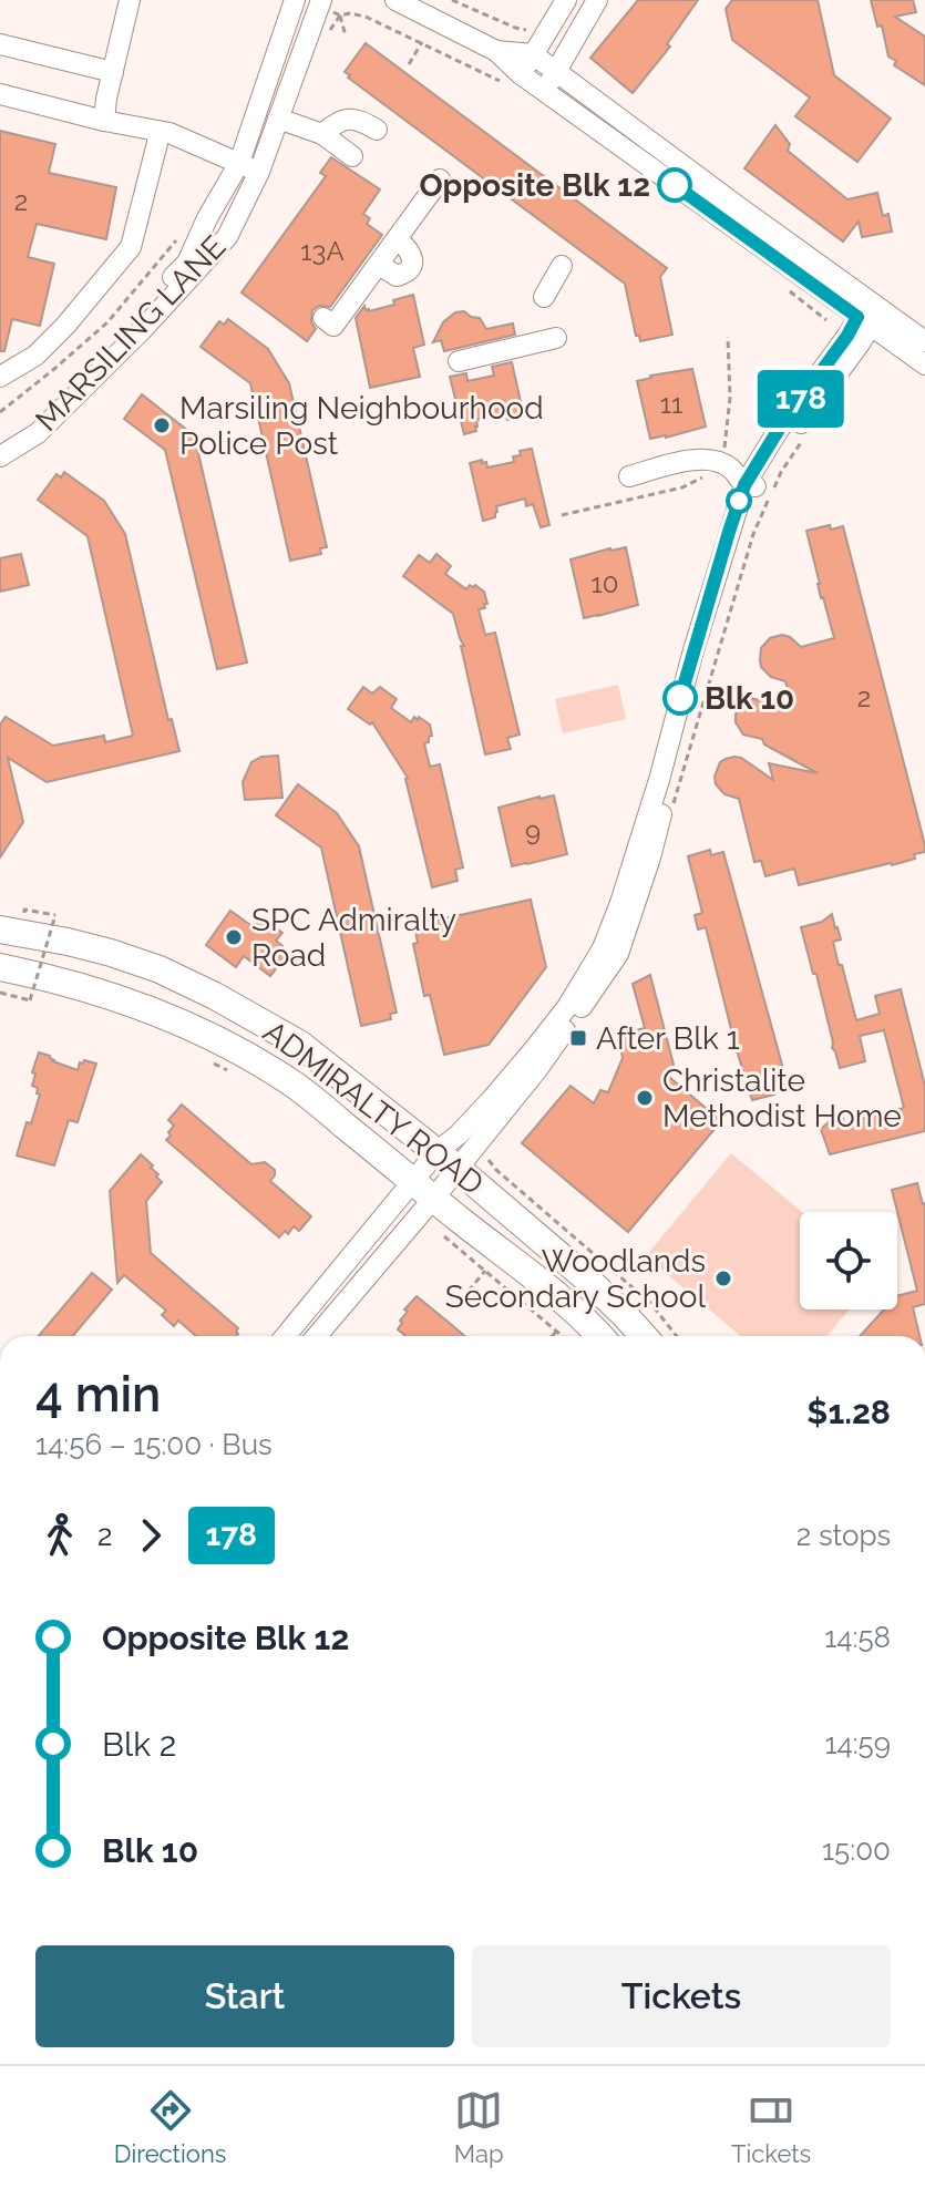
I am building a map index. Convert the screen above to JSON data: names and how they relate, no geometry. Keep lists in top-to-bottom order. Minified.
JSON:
{"streets":{"main road":["ADMIRALTY ROAD"],"street":["MARSILING LANE"]},"places":{"other":["Opposite Blk 12","Marsiling Neighbourhood Police Post","Blk 10","SPC Admiralty Road","Christalite Methodist Home","Woodlands Secondary School"],"transit":["After Blk 1"]},"lines":["bus line 178"],"house_numbers":["2","13A","11","10","2","9"],"page":{"on_map":"178","heading":["4 min","14:56 – 15:00 · Bus","$1.28"],"legs":["2","178","2 stops"],"list":[{"name":"Opposite Blk 12","value":"14:58"},{"name":"Blk 2","value":"14:59"},{"name":"Blk 10","value":"15:00"}],"buttons":["Start","Tickets"],"tabs":["Directions","Map","Tickets"]}}
